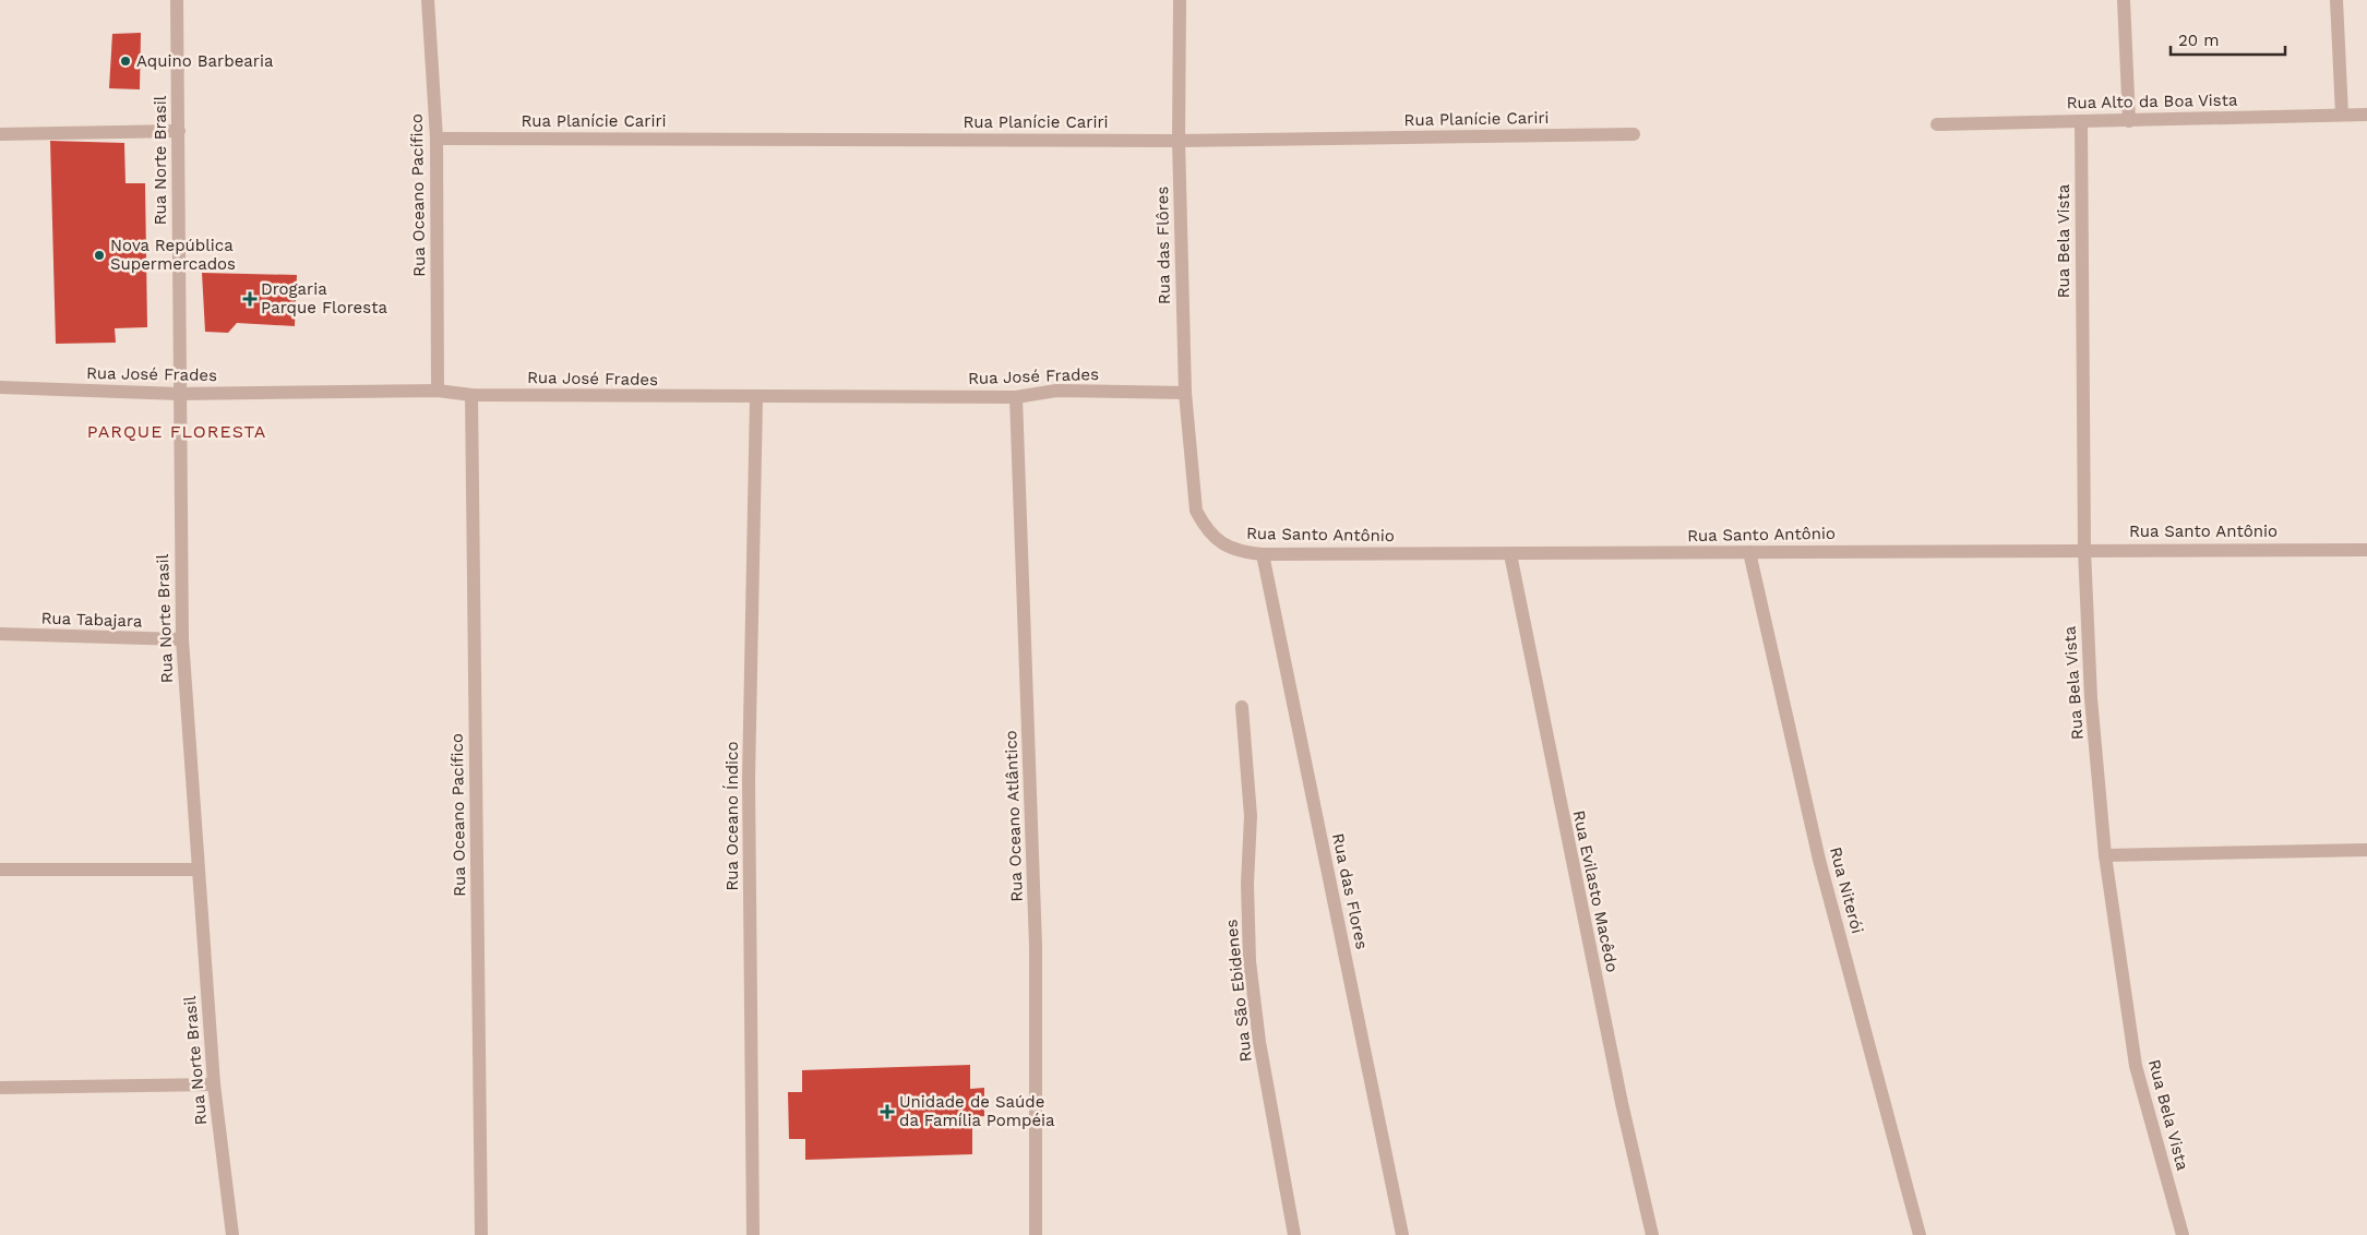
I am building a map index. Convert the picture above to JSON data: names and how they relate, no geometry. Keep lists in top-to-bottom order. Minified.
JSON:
{"streets":{"street":["Rua Alto da Boa Vista","Rua Planície Cariri","Rua Norte Brasil","Rua Oceano Pacífico","Rua Bela Vista","Rua das Flôres","Rua José Frades","Rua Santo Antônio","Rua Tabajara","Rua Oceano Índico","Rua Oceano Atlântico","Rua Niterói","Rua das Flores","Rua Evilasto Macêdo","Rua São Ebidenes"]},"crossings":[["Rua Alto da Boa Vista","Rua Bela Vista"],["Rua Planície Cariri","Rua Oceano Pacífico"],["Rua Planície Cariri","Rua das Flôres"],["Rua Norte Brasil","Rua José Frades"],["Rua Norte Brasil","Rua Tabajara"],["Rua Oceano Pacífico","Rua José Frades"],["Rua Bela Vista","Rua Santo Antônio"],["Rua das Flôres","Rua José Frades"],["Rua das Flôres","Rua Santo Antônio"],["Rua José Frades","Rua Oceano Índico"],["Rua José Frades","Rua Oceano Atlântico"],["Rua Santo Antônio","Rua Niterói"],["Rua Santo Antônio","Rua das Flores"],["Rua Santo Antônio","Rua Evilasto Macêdo"]],"districts":["PARQUE FLORESTA"],"places":{"other":["Aquino Barbearia","Nova República Supermercados"],"health":["Drogaria Parque Floresta","Unidade de Saúde da Família Pompéia"]},"scale_bar":"20 m"}
